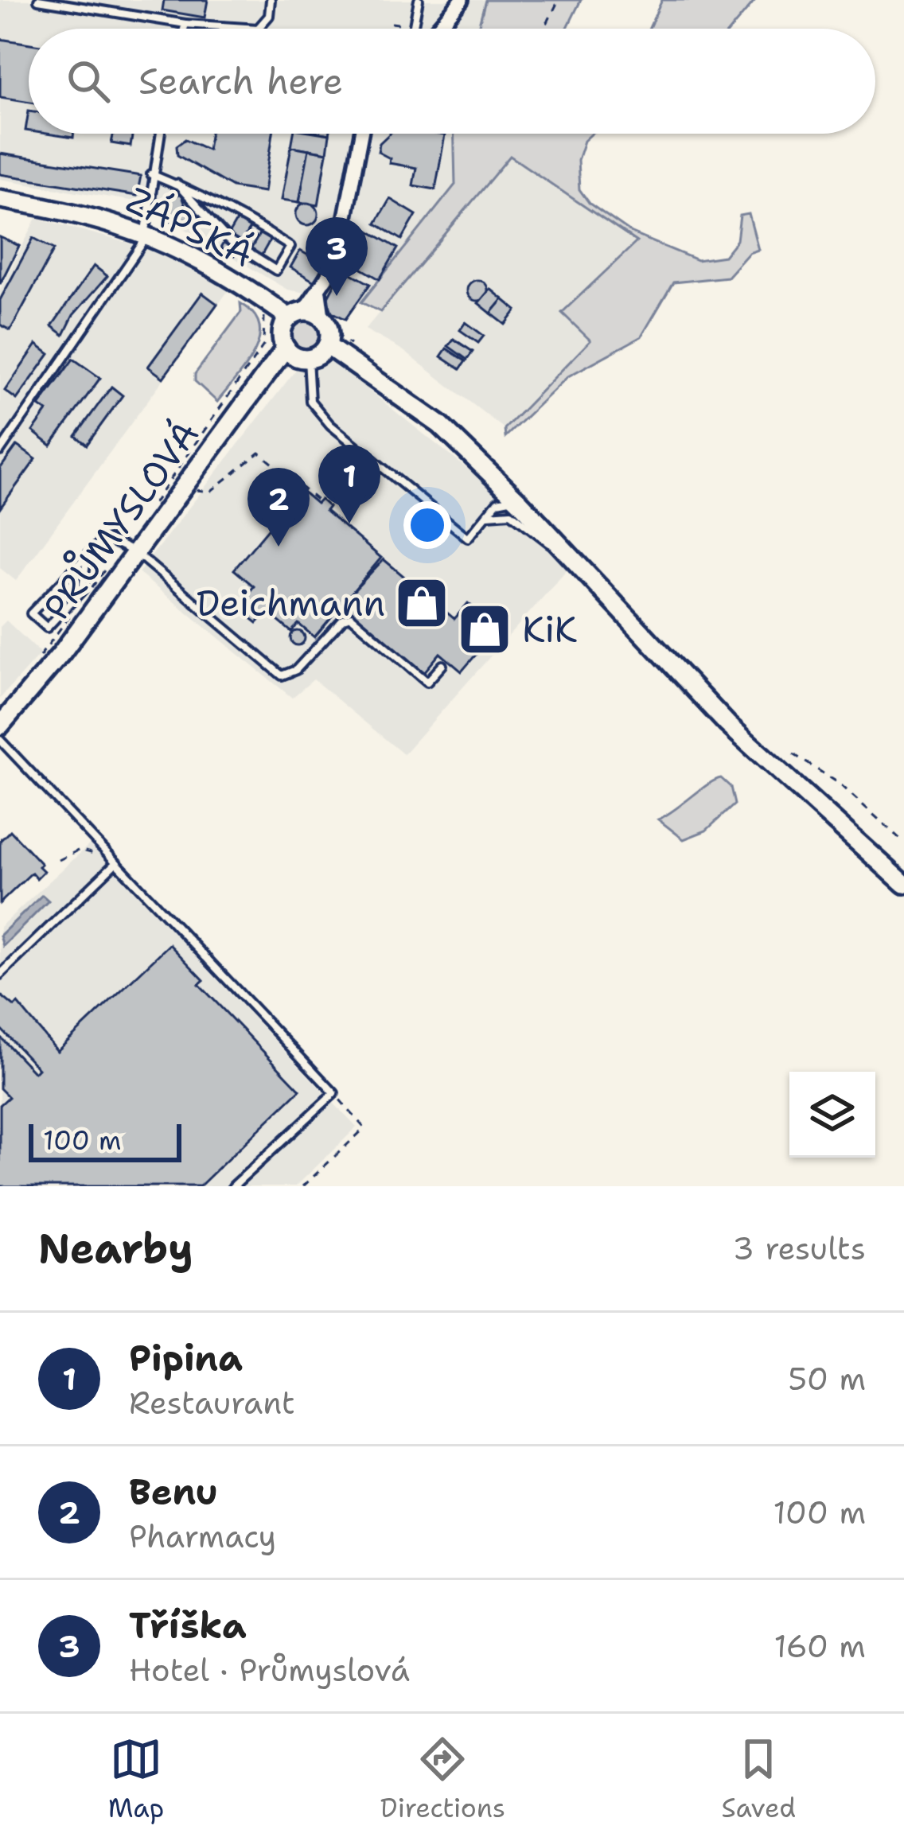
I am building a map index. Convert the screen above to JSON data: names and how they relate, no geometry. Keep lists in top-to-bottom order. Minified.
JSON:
{"streets":{"main road":["ZÁPSKÁ","PRŮMYSLOVÁ"]},"crossings":[["ZÁPSKÁ","PRŮMYSLOVÁ"]],"places":{"shop":["Deichmann","KiK"]},"scale_bar":"100 m","page":{"search":"Search here","pins":["3","1","2"],"scale":"100 m","heading":["Nearby","3 results"],"list":[{"mark":"1","name":"Pipina","note":"Restaurant","value":"50 m"},{"mark":"2","name":"Benu","note":"Pharmacy","value":"100 m"},{"mark":"3","name":"Tříška","note":"Hotel · Průmyslová","value":"160 m"}],"nav":["Map","Directions","Saved"]}}
